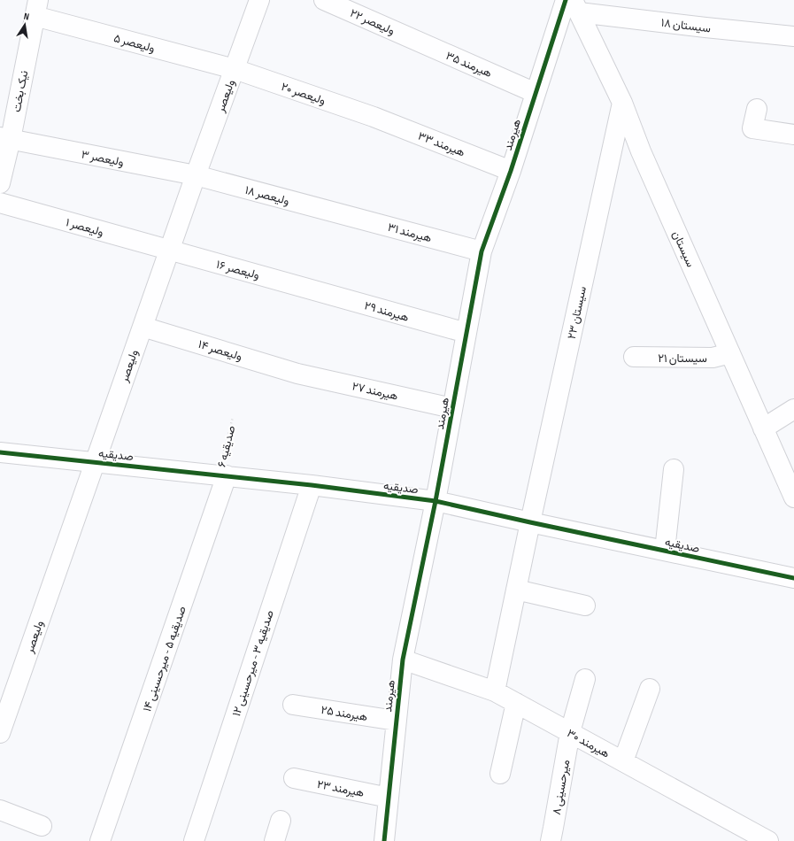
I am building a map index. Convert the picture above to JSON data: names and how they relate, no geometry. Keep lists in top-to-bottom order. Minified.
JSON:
{"streets":{"street":["ولیعصر ۲۲","سیستان ۱۸","ولیعصر ۵","هیرمند ۳۵","نیک بخت","ولیعصر ۲۰","ولیعصر","هیرمند","هیرمند ۳۳","ولیعصر ۳","ولیعصر ۱۸","ولیعصر ۱","هیرمند ۳۱","سیستان","ولیعصر ۱۶","هیرمند ۲۹","سیستان ۲۳","ولیعصر ۱۴","سیستان ۲۱","هیرمند ۲۷","صدیقیه","صدیقیه ۵ - میرحسینی ۱۴","صدیقیه ۳ - میرحسینی ۱۲","هیرمند ۲۵","هیرمند ۳۰","میرحسینی ۸","هیرمند ۲۳"],"path":["صدیقیه ۶"]},"crossings":[["ولیعصر ۲۲","هیرمند ۳۵"],["سیستان ۱۸","هیرمند"],["سیستان ۱۸","سیستان"],["ولیعصر ۵","نیک بخت"],["ولیعصر ۵","ولیعصر ۲۰"],["ولیعصر ۵","ولیعصر"],["هیرمند ۳۵","هیرمند"],["نیک بخت","ولیعصر ۳"],["ولیعصر ۲۰","ولیعصر"],["ولیعصر ۲۰","هیرمند ۳۳"],["ولیعصر","ولیعصر ۳"],["ولیعصر","ولیعصر ۱۸"],["ولیعصر","ولیعصر ۱"],["ولیعصر","ولیعصر ۱۶"],["ولیعصر","ولیعصر ۱۴"],["ولیعصر","صدیقیه"],["هیرمند","هیرمند ۳۳"],["هیرمند","هیرمند ۳۱"],["هیرمند","سیستان"],["هیرمند","هیرمند ۲۹"],["هیرمند","هیرمند ۲۷"],["هیرمند","صدیقیه"],["هیرمند","هیرمند ۲۵"],["هیرمند","هیرمند ۳۰"],["هیرمند","هیرمند ۲۳"],["ولیعصر ۳","ولیعصر ۱۸"],["ولیعصر ۱۸","هیرمند ۳۱"],["ولیعصر ۱","ولیعصر ۱۶"],["سیستان","سیستان ۲۳"],["سیستان","سیستان ۲۱"],["ولیعصر ۱۶","هیرمند ۲۹"],["سیستان ۲۳","صدیقیه"],["سیستان ۲۳","هیرمند ۳۰"],["ولیعصر ۱۴","هیرمند ۲۷"],["صدیقیه ۶","صدیقیه"],["صدیقیه ۶","صدیقیه ۵ - میرحسینی ۱۴"],["صدیقیه","صدیقیه ۵ - میرحسینی ۱۴"],["صدیقیه","صدیقیه ۳ - میرحسینی ۱۲"],["هیرمند ۳۰","میرحسینی ۸"]],"north":"top"}
